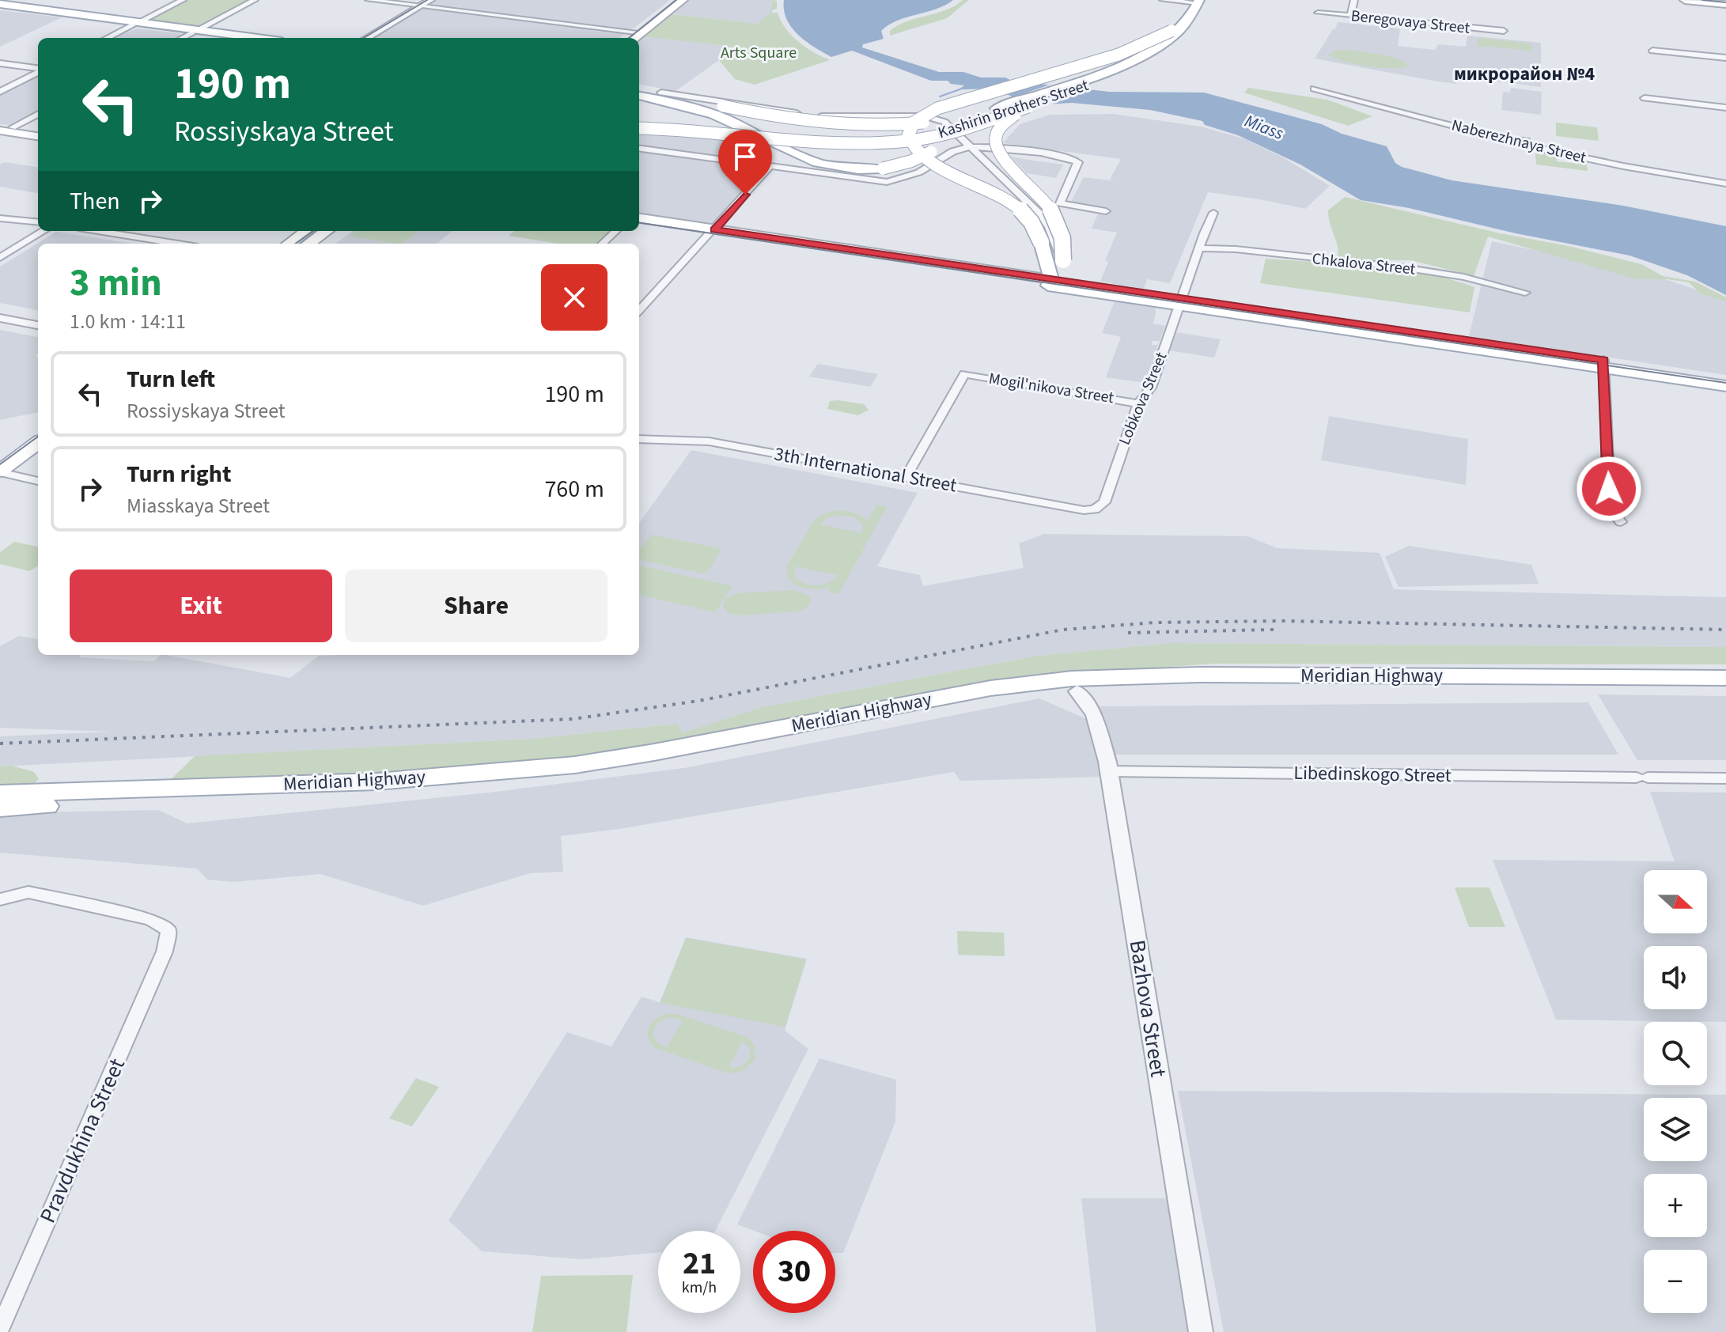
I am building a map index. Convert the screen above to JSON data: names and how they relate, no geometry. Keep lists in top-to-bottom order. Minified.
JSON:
{"streets":{"main road":["Kashirin Brothers Street","Meridian Highway"],"street":["Beregovaya Street","Naberezhnaya Street","Chkalova Street","Mogil'nikova Street","Lobkova Street","3th International Street","Libedinskogo Street","Bazhova Street","Pravdukhina Street"]},"crossings":[["Chkalova Street","Lobkova Street"],["Mogil'nikova Street","Lobkova Street"],["Mogil'nikova Street","3th International Street"],["Lobkova Street","3th International Street"],["Meridian Highway","Bazhova Street"],["Libedinskogo Street","Bazhova Street"]],"districts":["микрорайон №4"],"water":["Miass"],"parks":["Arts Square"],"north":"right","page":{"turn":["190 m","Rossiyskaya Street"],"then":"Then","heading":["3 min","1.0 km · 14:11"],"list":[{"name":"Turn left","note":"Rossiyskaya Street","value":"190 m"},{"name":"Turn right","note":"Miasskaya Street","value":"760 m"}],"buttons":["Exit","Share"],"map_buttons":["+","−"],"speed":"21 km/h","limit":"30"}}
